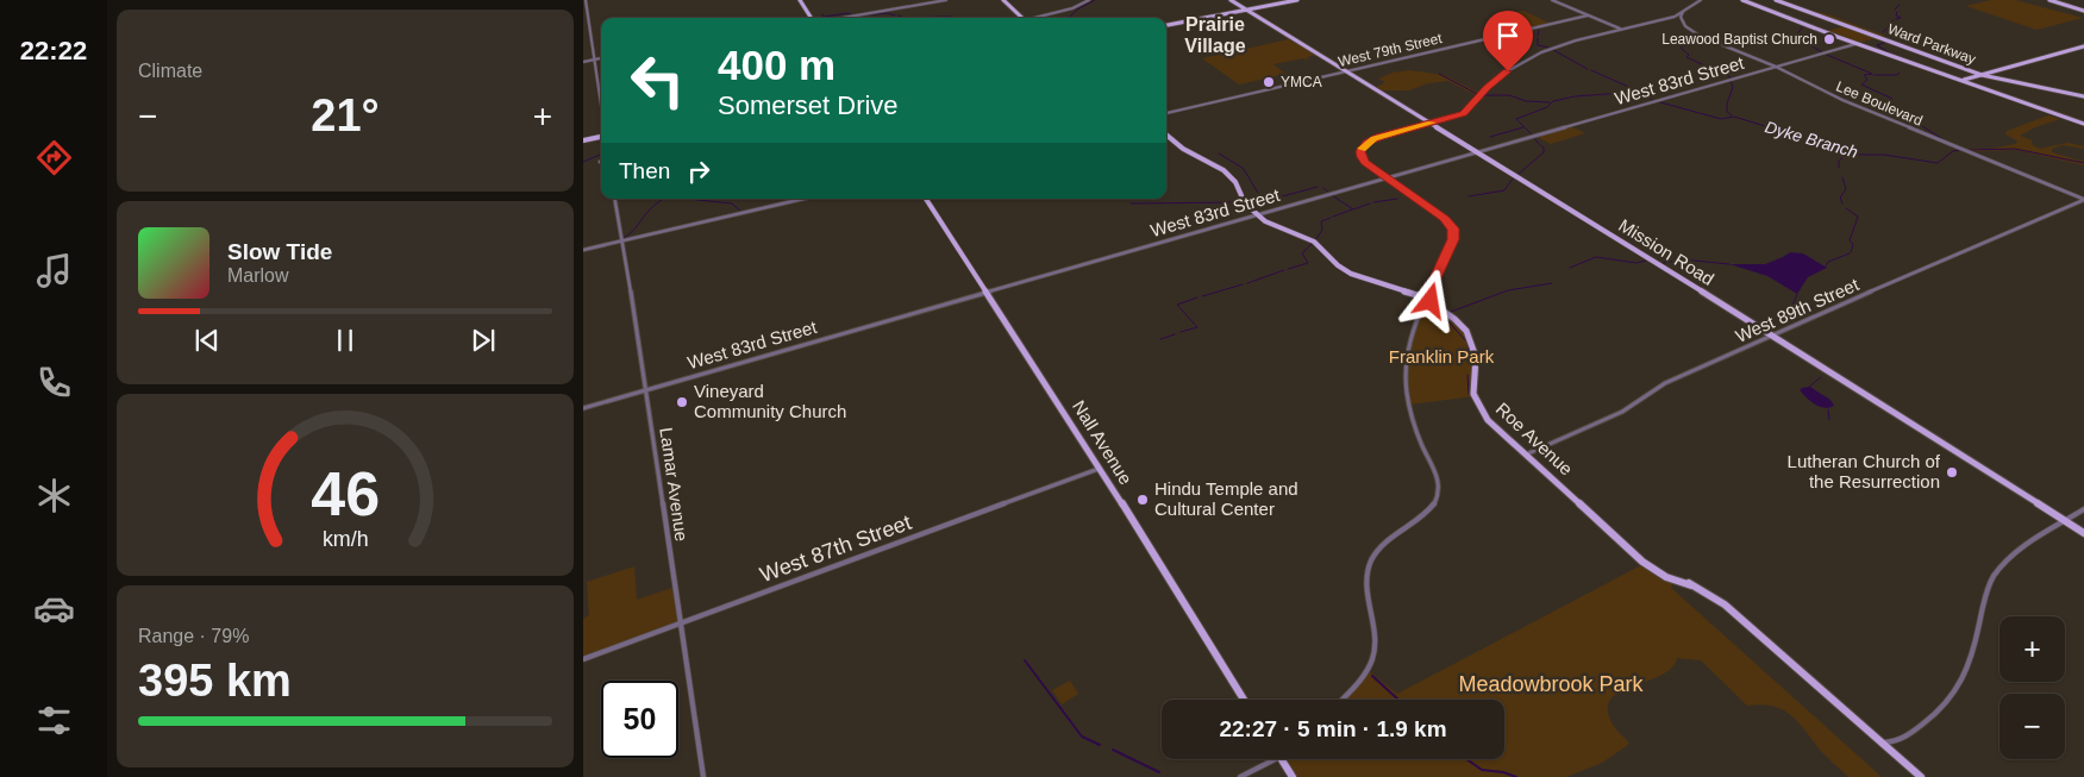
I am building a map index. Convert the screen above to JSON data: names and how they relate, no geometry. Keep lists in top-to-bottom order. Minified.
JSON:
{"streets":{"main road":["Ward Parkway","Mission Road","Roe Avenue","Nall Avenue"],"street":["West 79th Street","West 83rd Street","Lee Boulevard","West 89th Street","Lamar Avenue","West 87th Street"]},"crossings":[["West 79th Street","Mission Road"],["West 83rd Street","Lee Boulevard"],["West 83rd Street","Mission Road"],["West 83rd Street","Roe Avenue"],["West 83rd Street","Nall Avenue"],["West 83rd Street","Lamar Avenue"],["Lee Boulevard","West 89th Street"],["Mission Road","West 89th Street"],["West 89th Street","Roe Avenue"],["Nall Avenue","West 87th Street"],["Lamar Avenue","West 87th Street"]],"districts":["Prairie Village"],"water":["Dyke Branch"],"parks":["Franklin Park","Meadowbrook Park"],"places":["Leawood Baptist Church","YMCA","Vineyard Community Church","Lutheran Church of the Resurrection","Hindu Temple and Cultural Center"],"page":{"tabs":"22:22","tile":["Climate",["Range · 79%","395 km"]],"turn":["400 m","Somerset Drive"],"heat":["−","21°","+"],"then":"Then","song":["Slow Tide","Marlow"],"map_buttons":["+","−"],"limit":"50","trip":"22:27 · 5 min · 1.9 km","gauge":["46","km/h"]}}
